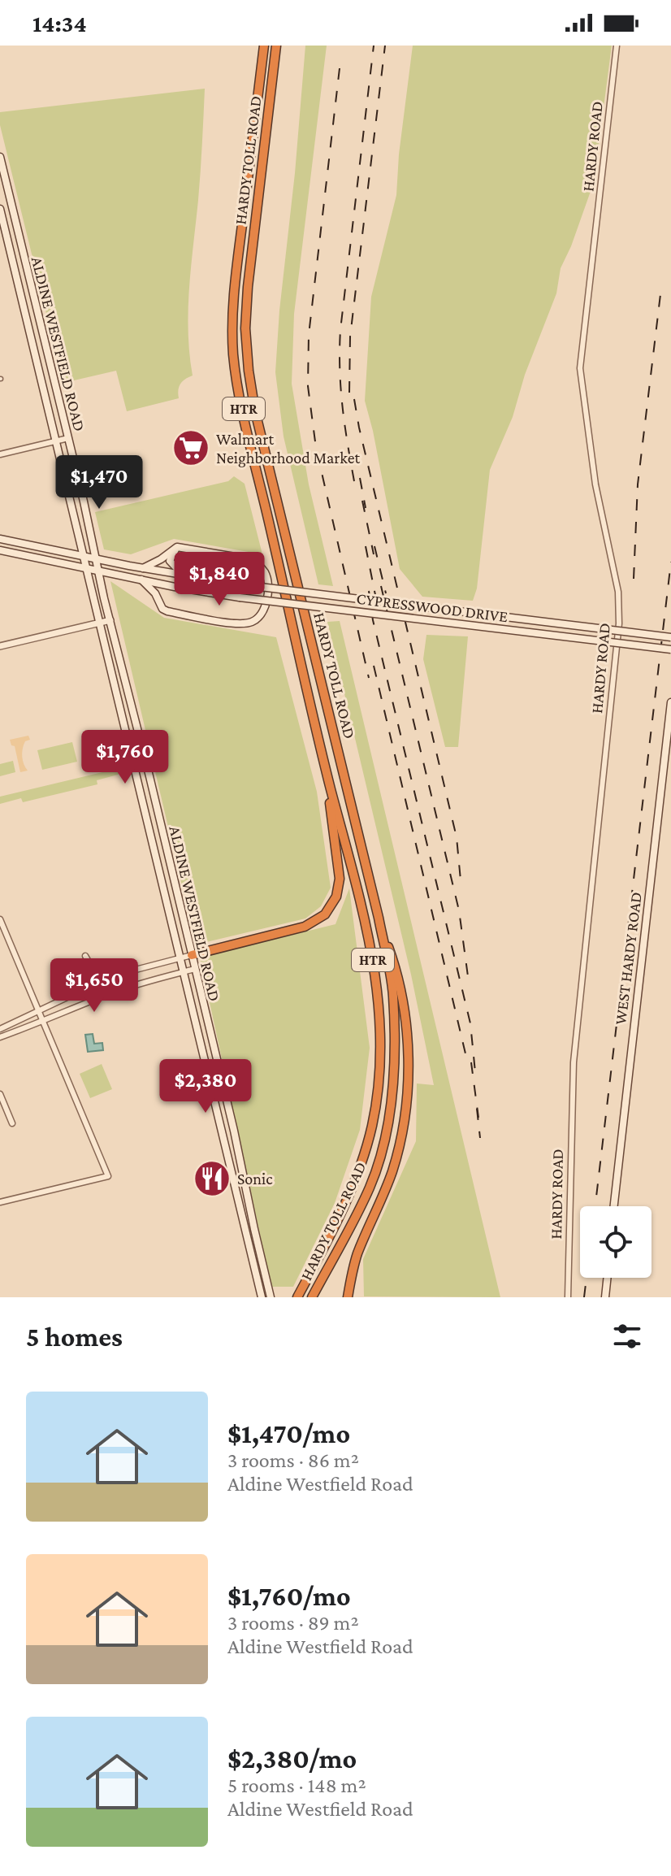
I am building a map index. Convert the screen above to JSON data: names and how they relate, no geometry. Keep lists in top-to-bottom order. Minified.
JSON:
{"streets":{"highway":["HARDY TOLL ROAD","HTR"],"main road":["ALDINE WESTFIELD ROAD","CYPRESSWOOD DRIVE","WEST HARDY ROAD"],"street":["HARDY ROAD"]},"crossings":[["ALDINE WESTFIELD ROAD","CYPRESSWOOD DRIVE"]],"places":{"supermarket":["Walmart Neighborhood Market"],"restaurant":["Sonic"]},"page":{"status":"14:34","price":["$1,470","$1,840","$1,760","$1,650","$2,380"],"heading":"5 homes","list":[{"name":"$1,470/mo","note":"3 rooms · 86 m² · Aldine Westfield Road"},{"name":"$1,760/mo","note":"3 rooms · 89 m² · Aldine Westfield Road"},{"name":"$2,380/mo","note":"5 rooms · 148 m² · Aldine Westfield Road"}]}}
